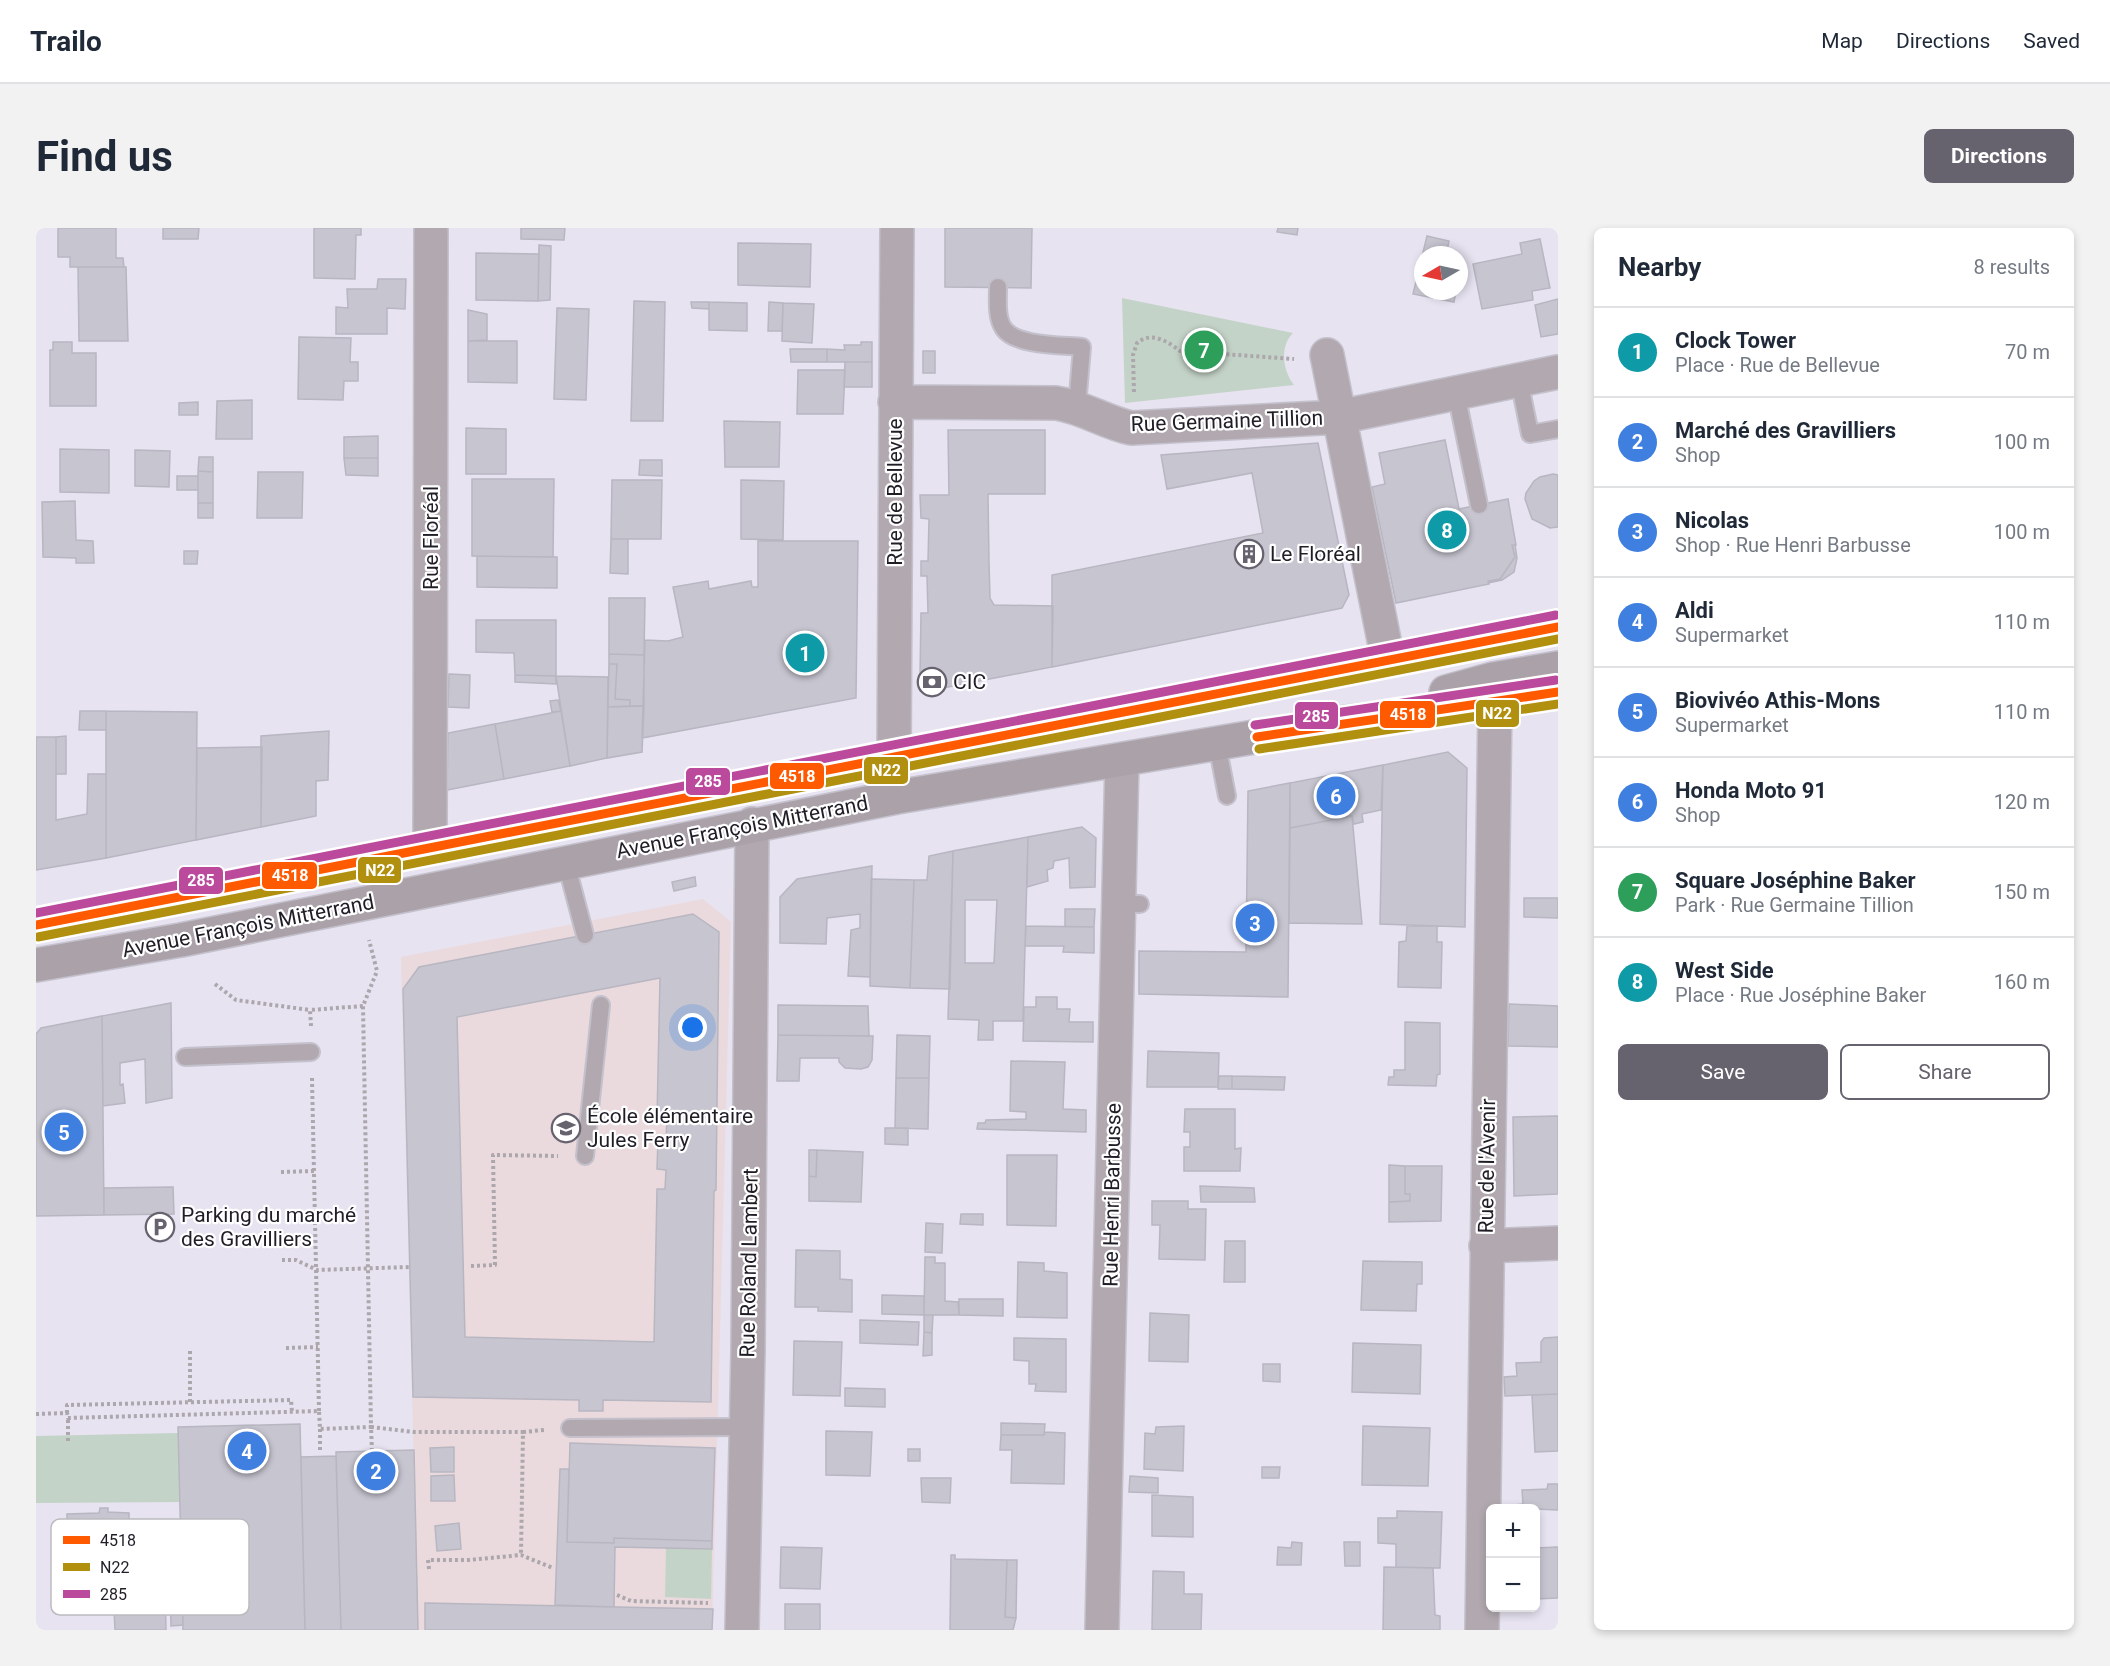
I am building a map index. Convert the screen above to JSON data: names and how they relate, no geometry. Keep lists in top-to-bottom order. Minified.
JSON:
{"streets":{"main road":["Avenue François Mitterrand"],"street":["Rue Germaine Tillion","Rue de Bellevue","Rue Floréal","Rue de l'Avenir","Rue Henri Barbusse","Rue Roland Lambert"]},"crossings":[["Rue Germaine Tillion","Rue de Bellevue"],["Rue de Bellevue","Avenue François Mitterrand"],["Rue Floréal","Avenue François Mitterrand"],["Avenue François Mitterrand","Rue de l'Avenir"],["Avenue François Mitterrand","Rue Henri Barbusse"],["Avenue François Mitterrand","Rue Roland Lambert"]],"places":{"building":["Le Floréal"],"bank":["CIC"],"school or university":["École élémentaire Jules Ferry"],"parking":["Parking du marché des Gravilliers"]},"lines":["transit line 285","transit line 4518","transit line N22"],"legend":["4518","N22","285"],"north":"left","page":{"header":"Trailo","nav":["Map","Directions","Saved"],"buttons":["Directions",["Save","Share"]],"title":"Find us","heading":["Nearby","8 results"],"list":[{"mark":"1","name":"Clock Tower","note":"Place · Rue de Bellevue","value":"70 m"},{"mark":"2","name":"Marché des Gravilliers","note":"Shop","value":"100 m"},{"mark":"3","name":"Nicolas","note":"Shop · Rue Henri Barbusse","value":"100 m"},{"mark":"4","name":"Aldi","note":"Supermarket","value":"110 m"},{"mark":"5","name":"Biovivéo Athis-Mons","note":"Supermarket","value":"110 m"},{"mark":"6","name":"Honda Moto 91","note":"Shop","value":"120 m"},{"mark":"7","name":"Square Joséphine Baker","note":"Park · Rue Germaine Tillion","value":"150 m"},{"mark":"8","name":"West Side","note":"Place · Rue Joséphine Baker","value":"160 m"}],"pins":["7","8","1","6","3","5","4","2"],"map_buttons":["+","−"]}}
